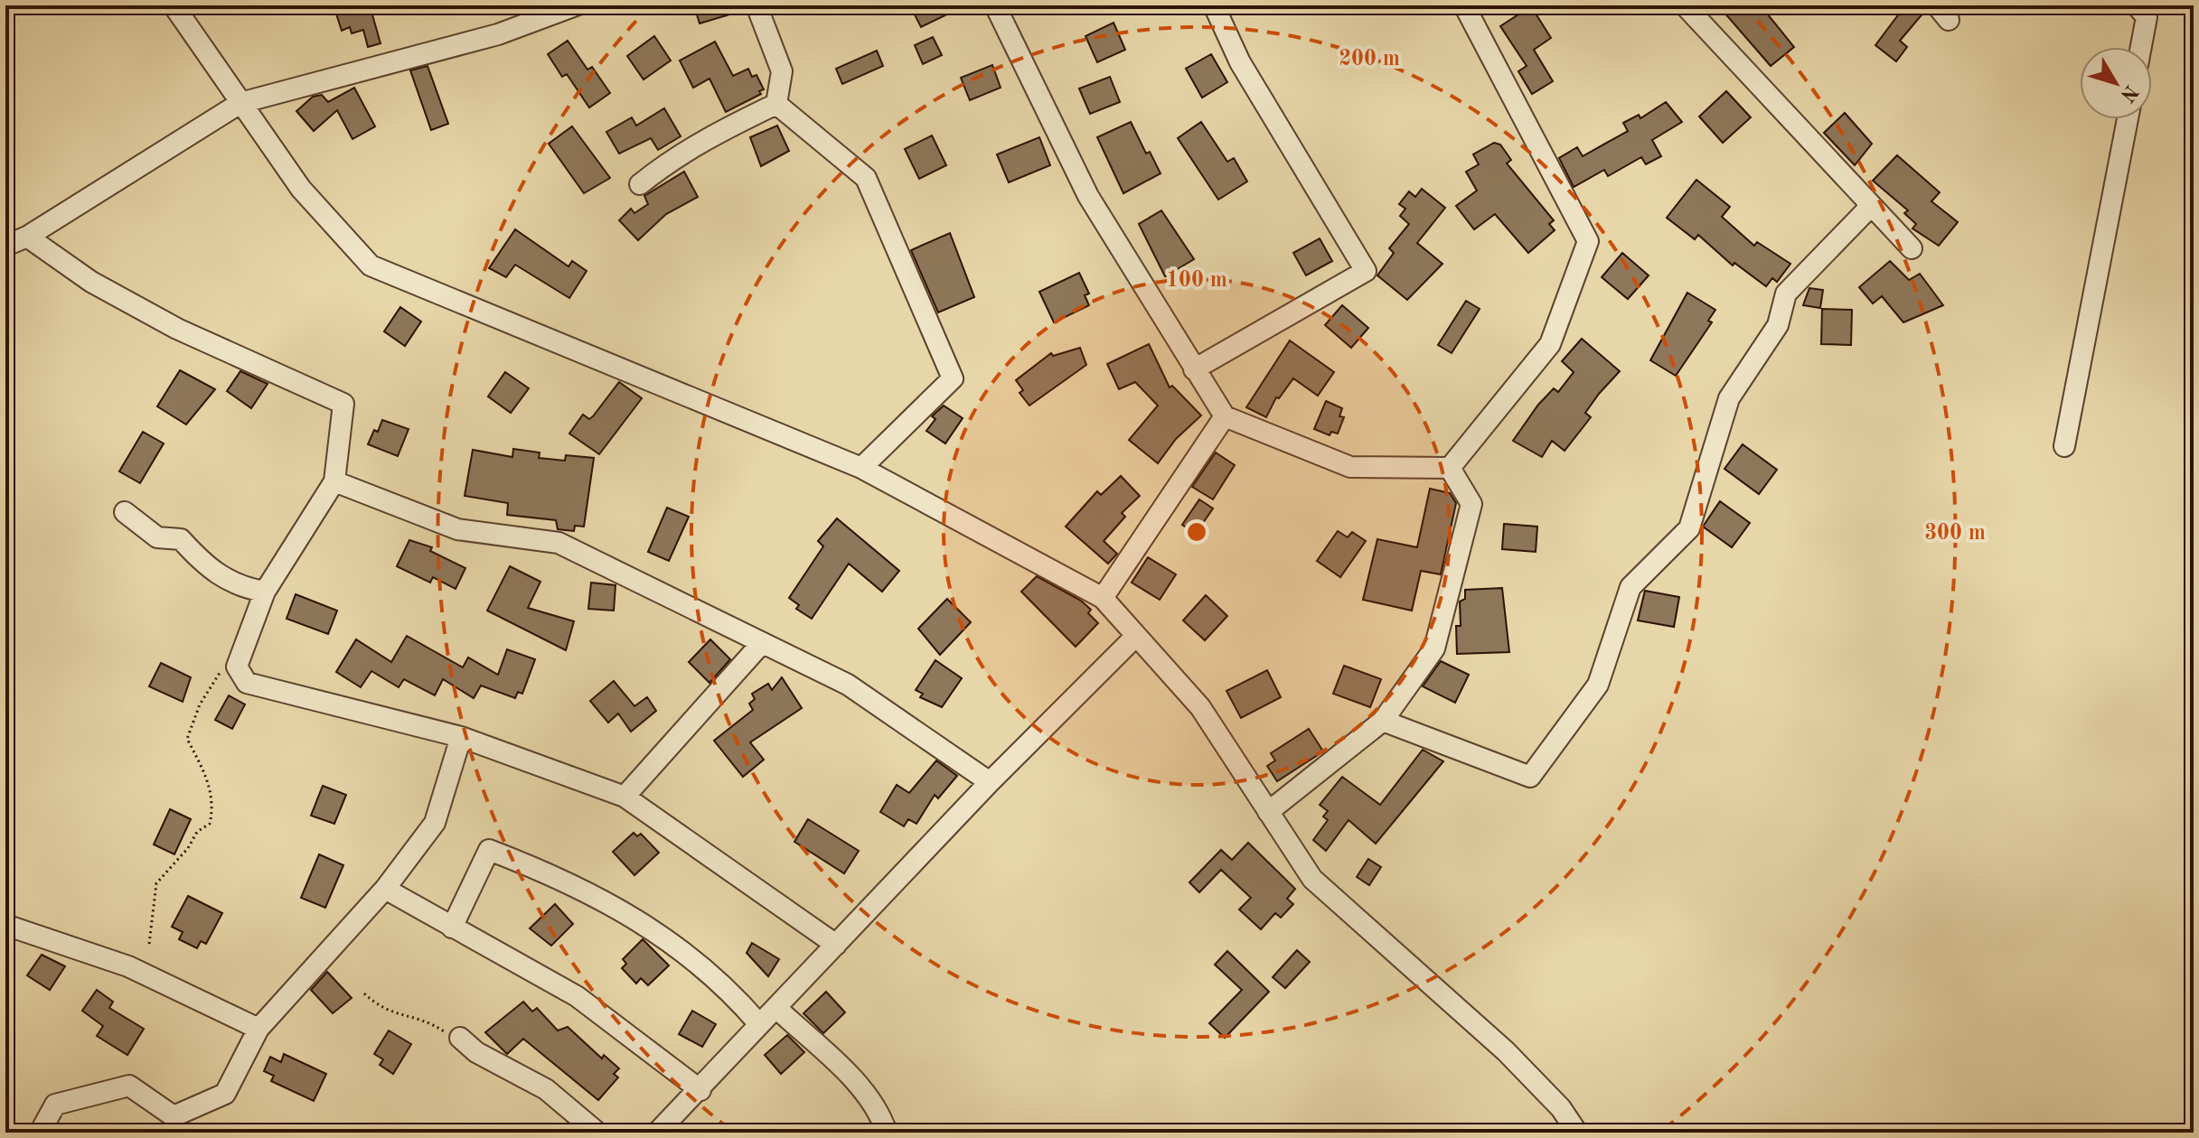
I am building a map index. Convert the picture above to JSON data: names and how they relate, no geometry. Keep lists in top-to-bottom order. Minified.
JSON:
{"north":"bottom right","rings":["200 m","100 m","300 m"]}
